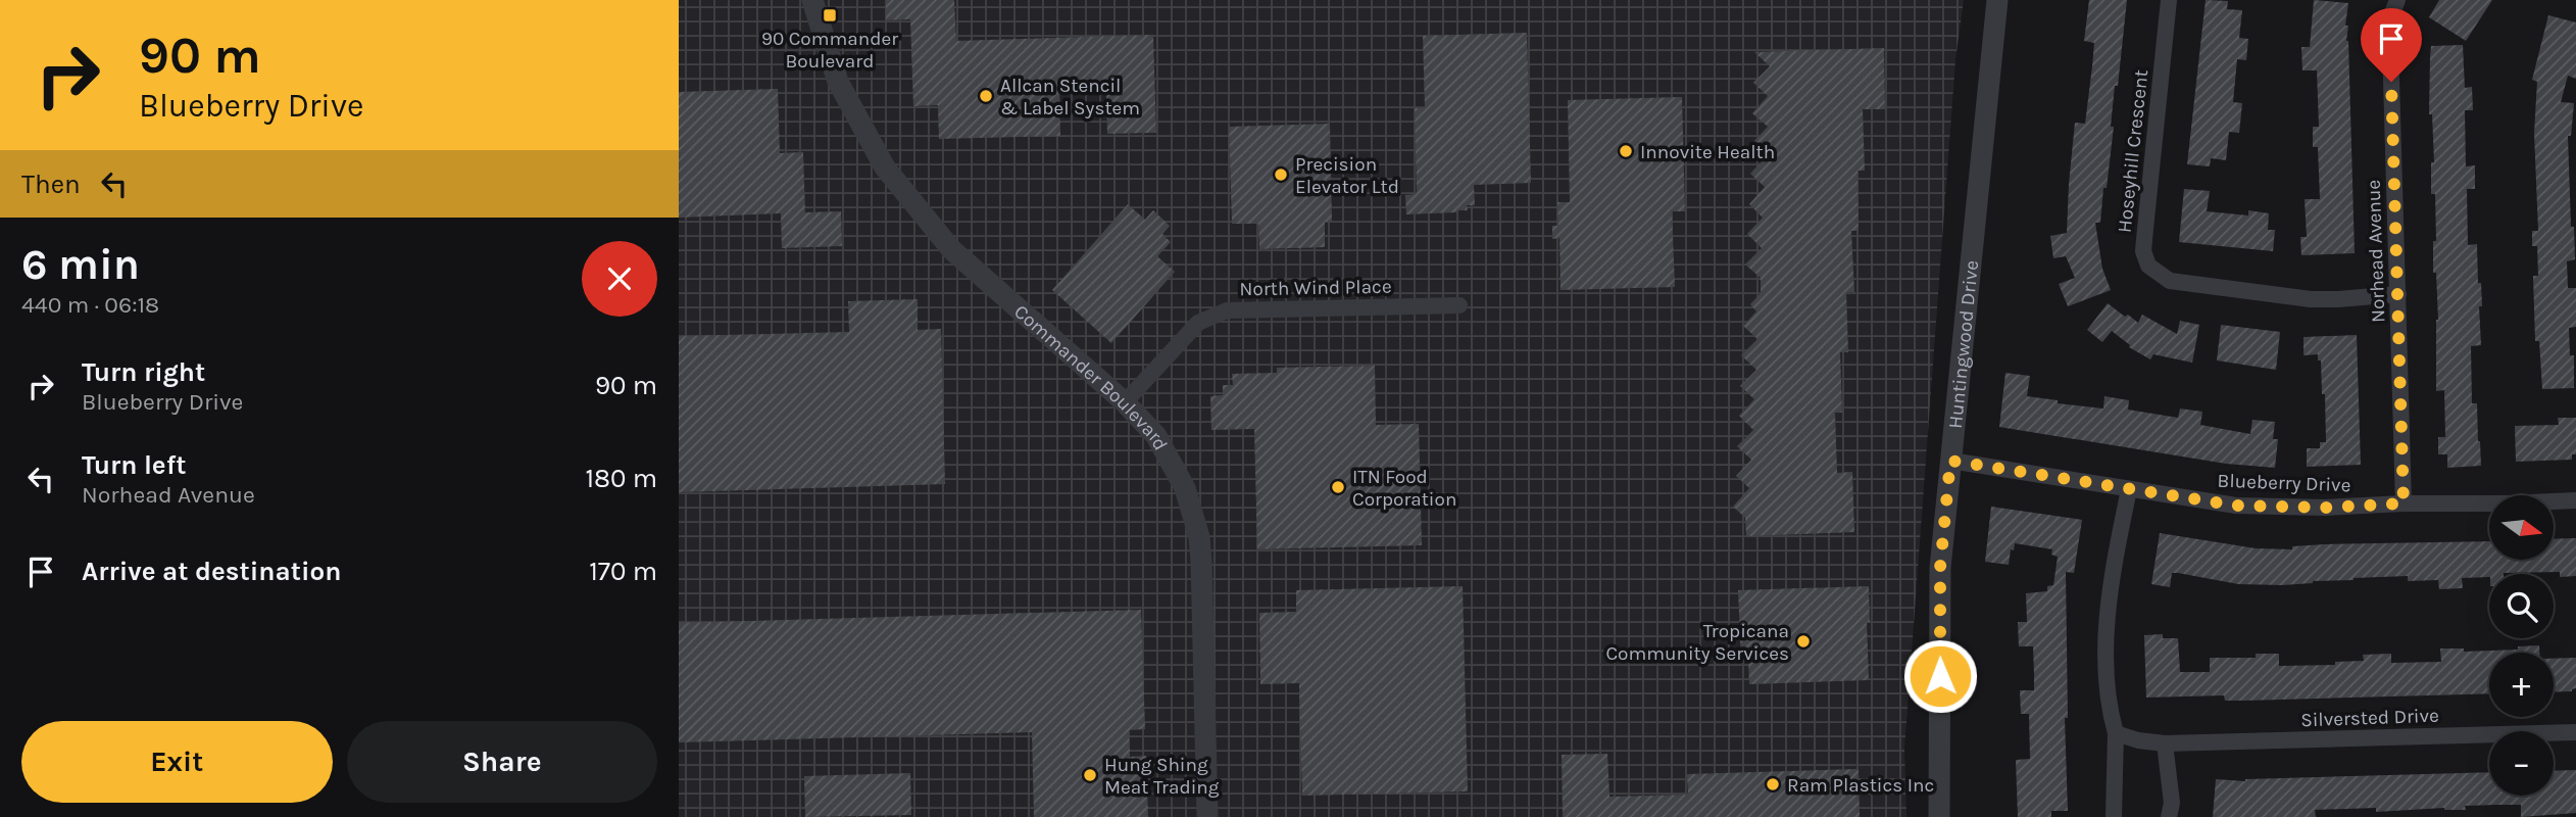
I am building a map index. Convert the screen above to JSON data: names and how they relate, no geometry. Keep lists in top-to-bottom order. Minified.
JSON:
{"streets":{"street":["Hoseyhill Crescent","Norhead Avenue","North Wind Place","Huntingwood Drive","Commander Boulevard","Blueberry Drive","Silversted Drive"]},"crossings":[["Hoseyhill Crescent","Norhead Avenue"],["Norhead Avenue","Blueberry Drive"],["North Wind Place","Commander Boulevard"],["Huntingwood Drive","Blueberry Drive"]],"places":{"transit":["90 Commander Boulevard"],"other":["Allcan Stencil & Label System","Innovite Health","Precision Elevator Ltd","ITN Food Corporation","Tropicana Community Services","Hung Shing Meat Trading","Ram Plastics Inc"]},"north":"right","page":{"turn":["90 m","Blueberry Drive"],"then":"Then","heading":["6 min","440 m · 06:18"],"list":[{"name":"Turn right","note":"Blueberry Drive","value":"90 m"},{"name":"Turn left","note":"Norhead Avenue","value":"180 m"},{"name":"Arrive at destination","value":"170 m"}],"map_buttons":["+","−"],"buttons":["Exit","Share"]}}
